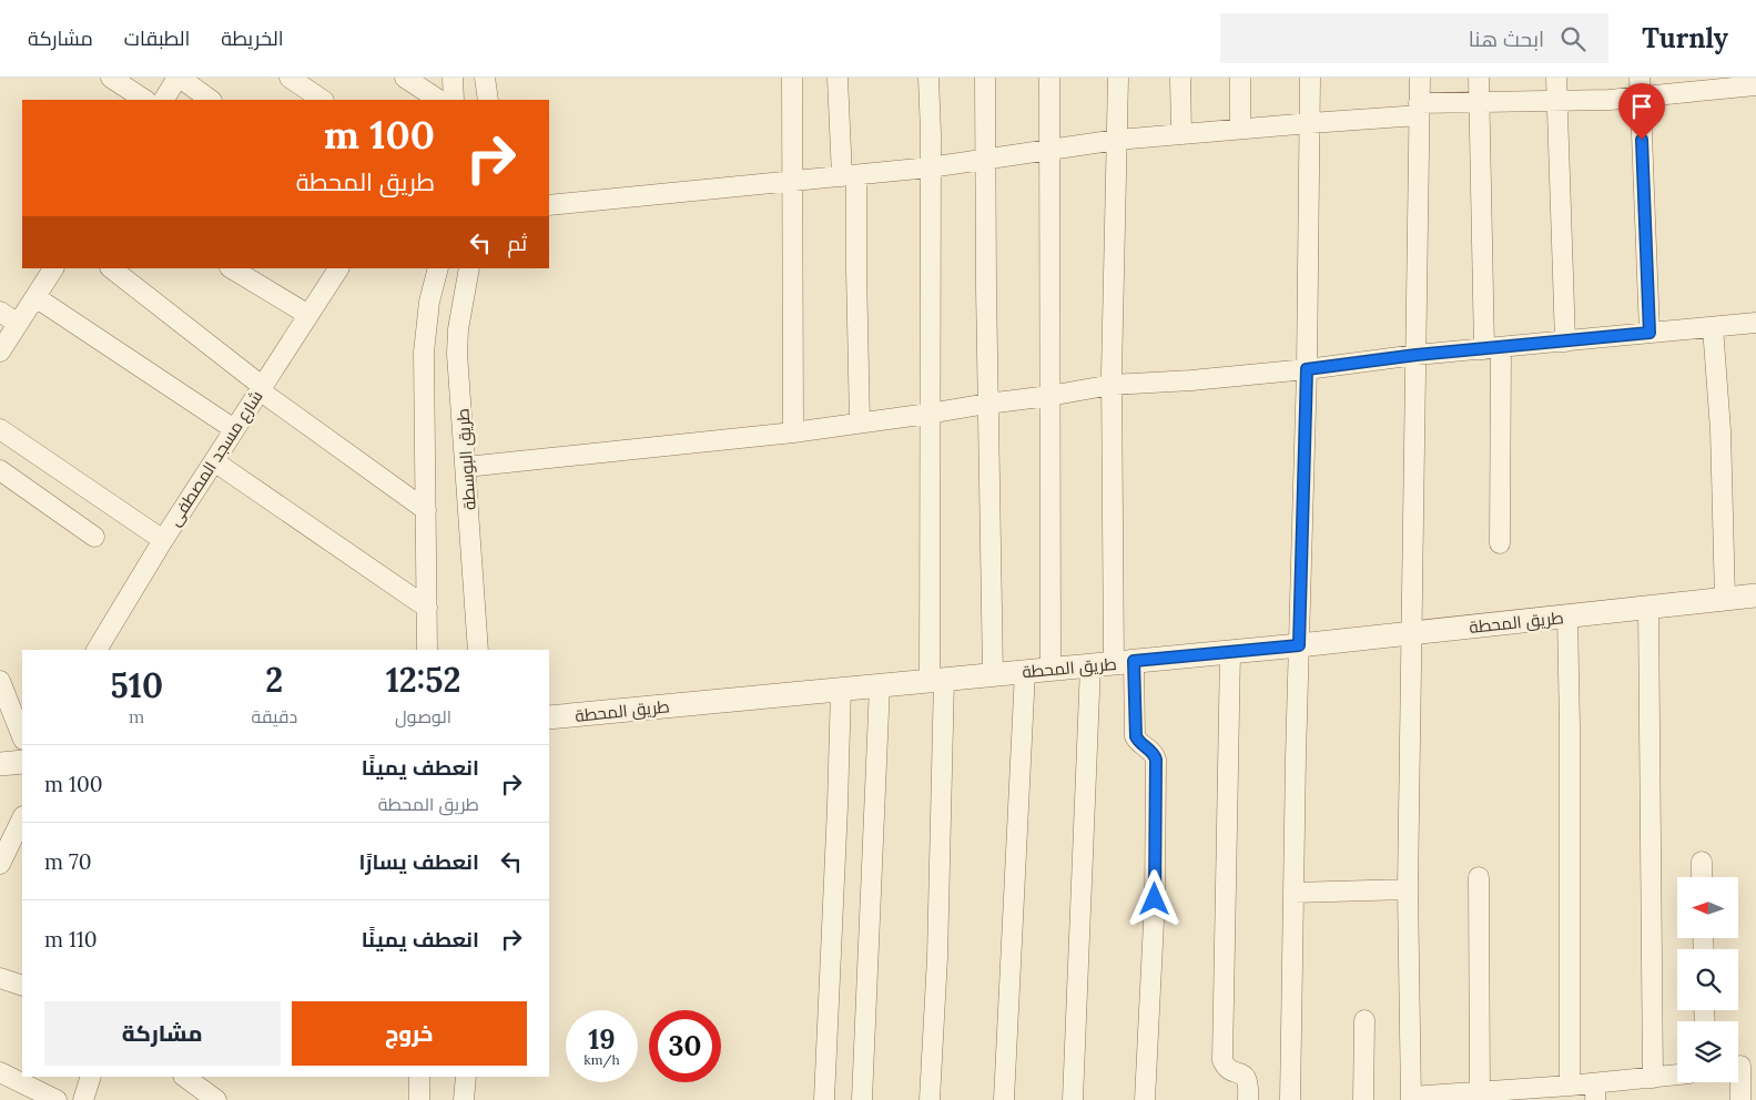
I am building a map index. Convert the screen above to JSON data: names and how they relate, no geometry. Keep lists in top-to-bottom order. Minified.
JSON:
{"streets":{"street":["شارع مسجد المصطفى","طريق البوسطة","طريق المحطة"]},"north":"left","page":{"header":"Turnly","search":"ابحث هنا","nav":["الخريطة","الطبقات","مشاركة"],"turn":["100 m","طريق المحطة"],"then":"ثم","eta":["12:52","الوصول","2","دقيقة","510","m"],"list":[{"name":"انعطف يمينًا","note":"طريق المحطة","value":"100 m"},{"name":"انعطف يسارًا","value":"70 m"},{"name":"انعطف يمينًا","value":"110 m"}],"buttons":["خروج","مشاركة"],"speed":"19 km/h","limit":"30"}}
